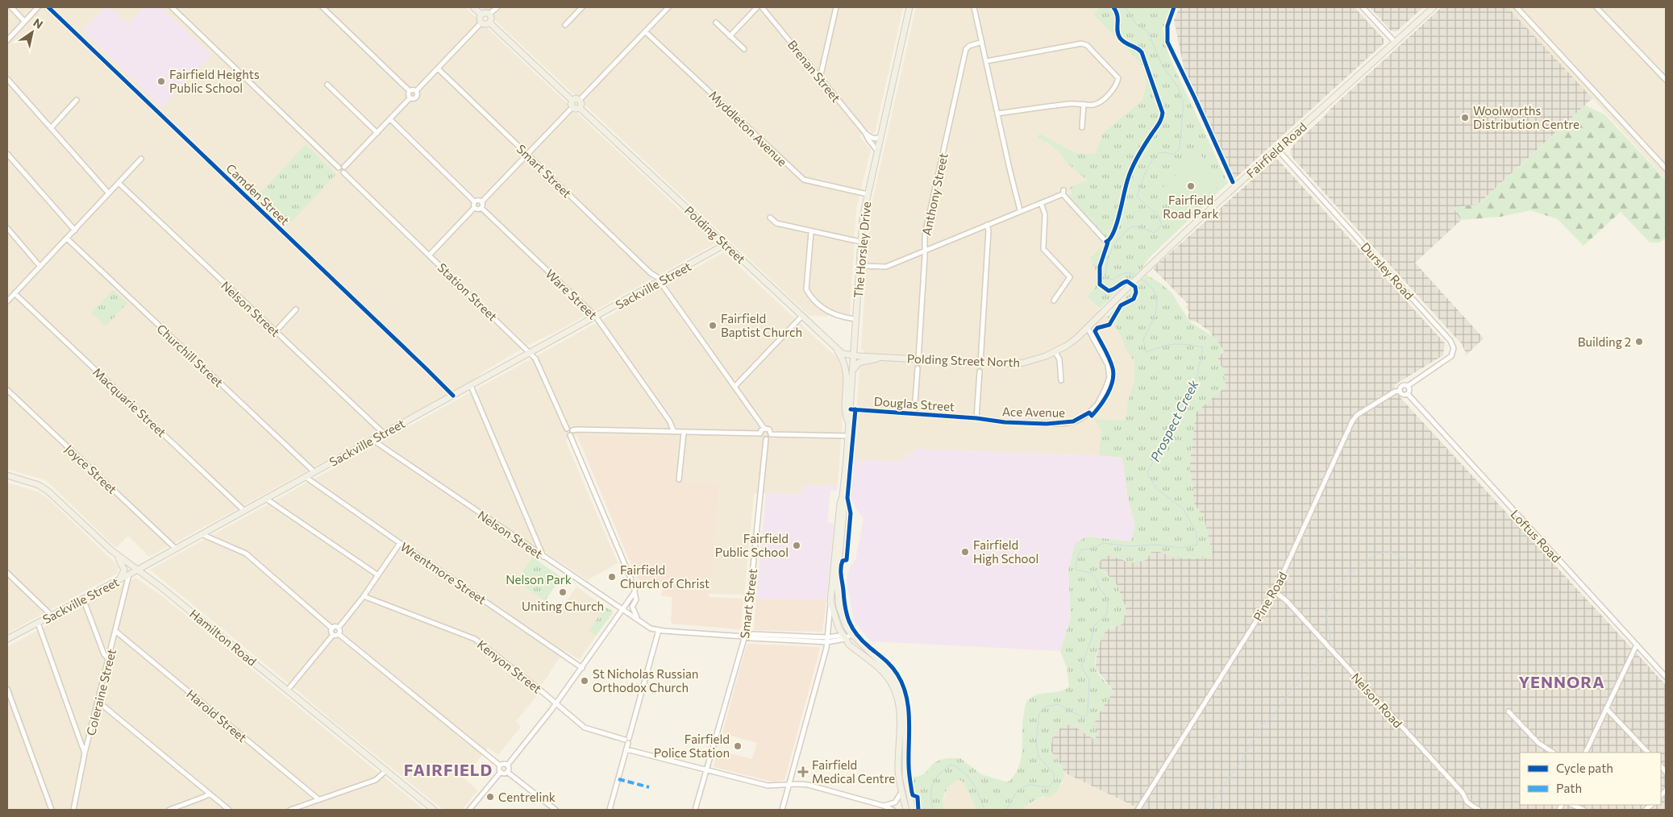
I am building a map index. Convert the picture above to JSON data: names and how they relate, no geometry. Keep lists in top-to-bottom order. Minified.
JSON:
{"streets":{"main road":["Fairfield Road","Polding Street","The Horsley Drive","Sackville Street","Polding Street North","Hamilton Road"],"street":["Brenan Street","Myddleton Avenue","Smart Street","Camden Street","Anthony Street","Dursley Road","Station Street","Ware Street","Nelson Street","Churchill Street","Macquarie Street","Douglas Street","Ace Avenue","Joyce Street","Loftus Road","Wrentmore Street","Pine Road","Kenyon Street","Coleraine Street","Nelson Road","Harold Street"]},"crossings":[["Brenan Street","The Horsley Drive"],["Myddleton Avenue","The Horsley Drive"],["Fairfield Road","Dursley Road"],["Fairfield Road","Polding Street North"],["Fairfield Road","Ace Avenue"],["Smart Street","Nelson Street"],["Camden Street","Sackville Street"],["Anthony Street","Polding Street North"],["Polding Street","The Horsley Drive"],["Polding Street","Sackville Street"],["Polding Street","Polding Street North"],["The Horsley Drive","Nelson Street"],["The Horsley Drive","Polding Street North"],["The Horsley Drive","Douglas Street"],["Dursley Road","Loftus Road"],["Dursley Road","Pine Road"],["Sackville Street","Station Street"],["Sackville Street","Ware Street"],["Sackville Street","Nelson Street"],["Sackville Street","Churchill Street"],["Sackville Street","Macquarie Street"],["Sackville Street","Joyce Street"],["Sackville Street","Wrentmore Street"],["Sackville Street","Hamilton Road"],["Sackville Street","Coleraine Street"],["Polding Street North","Ace Avenue"],["Douglas Street","Ace Avenue"],["Loftus Road","Pine Road"],["Pine Road","Nelson Road"],["Coleraine Street","Harold Street"]],"districts":["YENNORA","FAIRFIELD"],"water":["Prospect Creek"],"parks":["Nelson Park"],"places":{"other":["Fairfield Heights Public School","Woolworths Distribution Centre","Fairfield Road Park","Fairfield Baptist Church","Building 2","Fairfield Public School","Fairfield High School","Fairfield Church of Christ","Uniting Church","St Nicholas Russian Orthodox Church","Fairfield Police Station","Centrelink"],"health":["Fairfield Medical Centre"]},"legend":["Cycle path","Path"],"north":"top right"}
